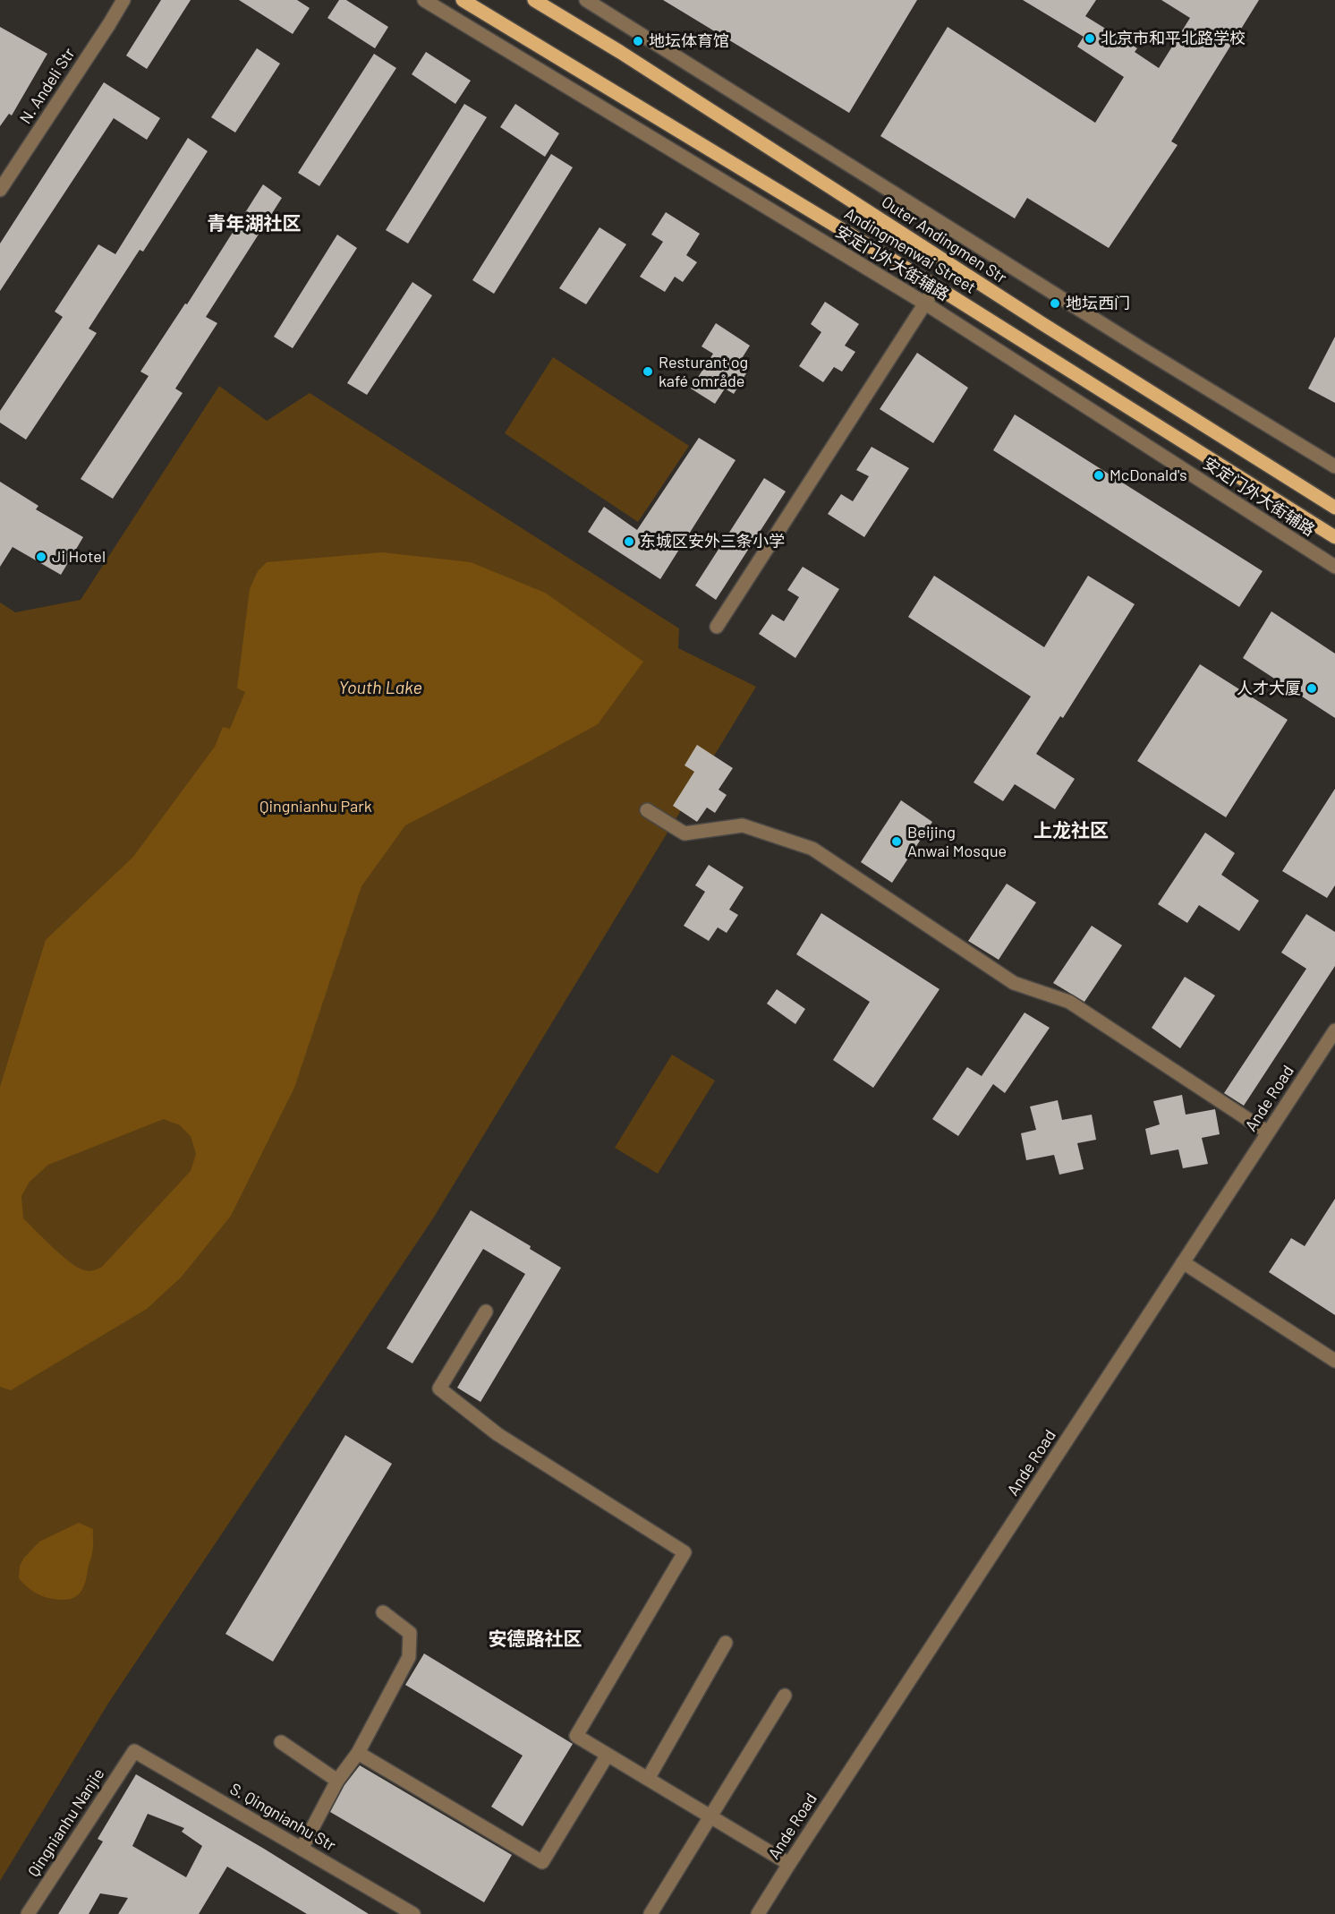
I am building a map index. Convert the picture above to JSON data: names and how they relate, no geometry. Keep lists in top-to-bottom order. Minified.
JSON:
{"streets":{"main road":["Outer Andingmen Str","Andingmenwai Street"],"street":["N. Andeli Str","安定门外大街辅路","Ande Road","S. Qingnianhu Str","Qingnianhu Nanjie"]},"crossings":[["S. Qingnianhu Str","Qingnianhu Nanjie"]],"districts":["青年湖社区","上龙社区","安德路社区"],"water":["Youth Lake"],"parks":["Qingnianhu Park"],"places":["北京市和平北路学校","地坛体育馆","地坛西门","Resturant og kafé område","McDonald's","东城区安外三条小学","Ji Hotel","人才大厦","Beijing Anwai Mosque"]}
